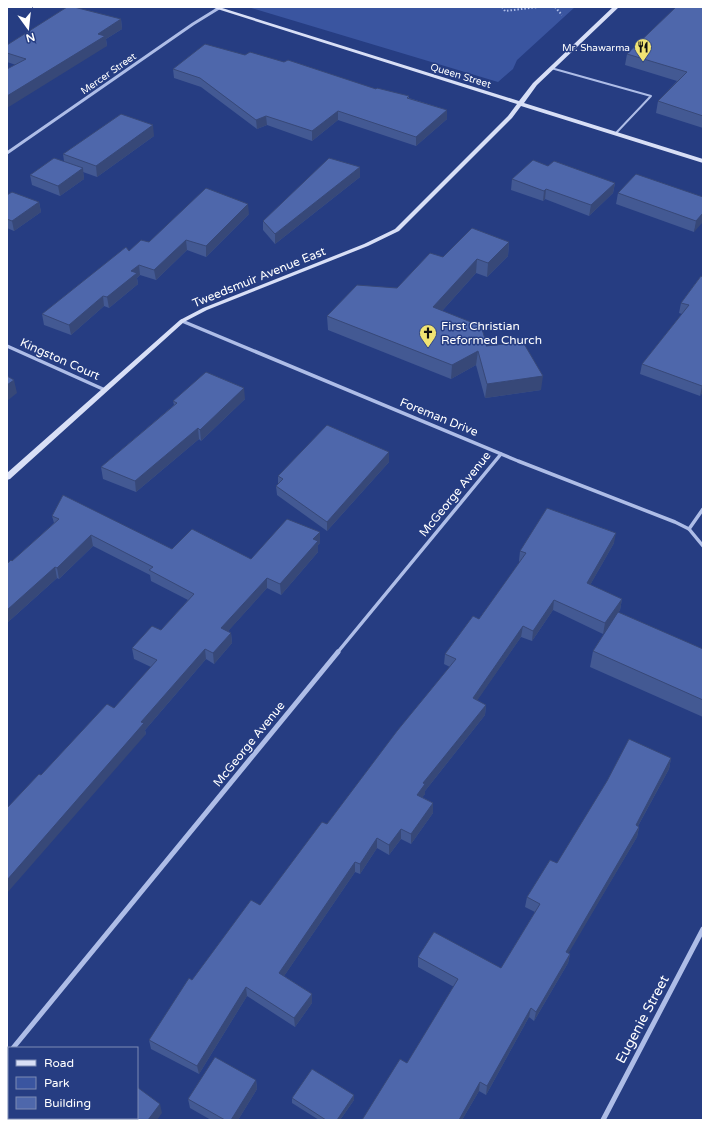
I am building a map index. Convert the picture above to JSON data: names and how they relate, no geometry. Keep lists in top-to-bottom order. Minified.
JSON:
{"streets":{"street":["Mercer Street","Queen Street","Tweedsmuir Avenue East","Kingston Court","Foreman Drive","McGeorge Avenue","Eugenie Street"]},"crossings":[["Mercer Street","Queen Street"],["Queen Street","Tweedsmuir Avenue East"],["Tweedsmuir Avenue East","Kingston Court"],["Tweedsmuir Avenue East","Foreman Drive"],["Foreman Drive","McGeorge Avenue"]],"places":{"restaurant":["Mr. Shawarma"],"church":["First Christian Reformed Church"]},"legend":["Road","Park","Building"],"north":"bottom"}
